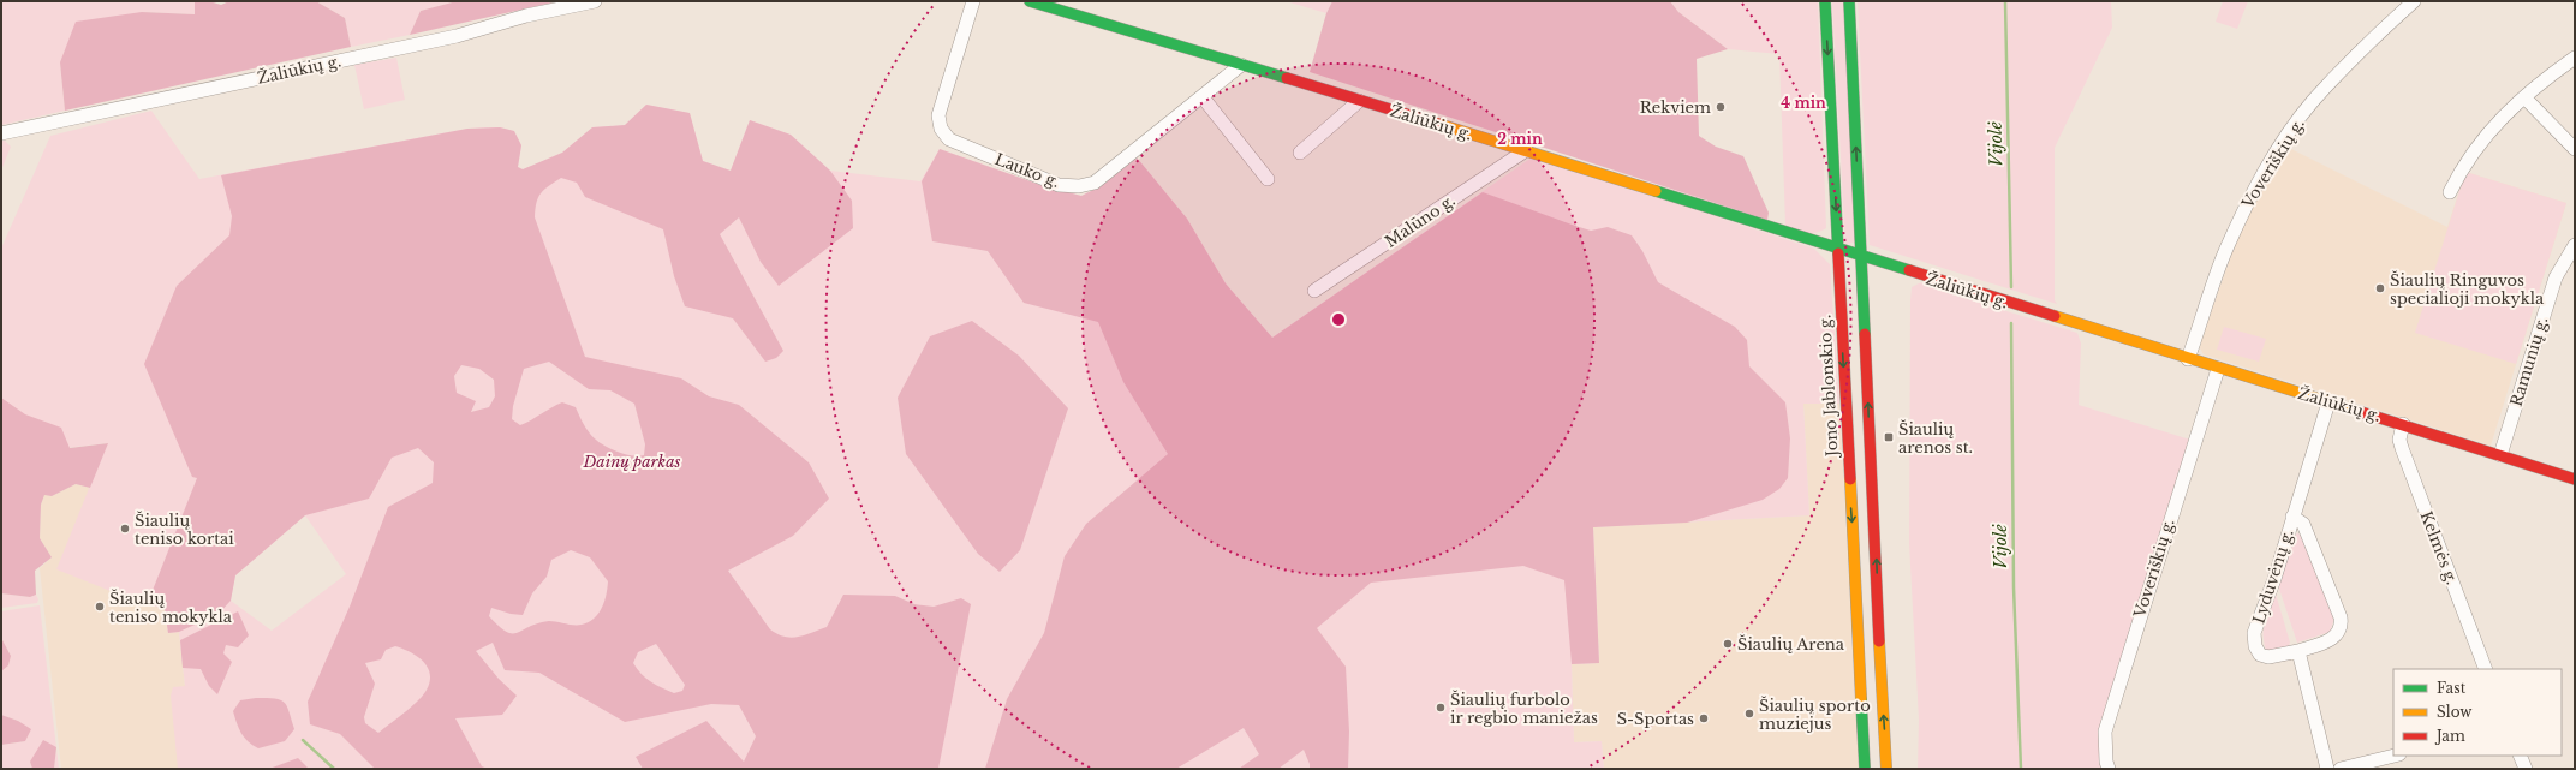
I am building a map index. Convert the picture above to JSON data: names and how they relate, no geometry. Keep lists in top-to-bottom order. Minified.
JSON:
{"streets":{"street":["Žaliūkių g.","Voveriškių g.","Lauko g.","Malūno g.","Ramunių g.","Jono Jablonskio g.","Kelmės g.","Lyduvėnų g."]},"crossings":[["Žaliūkių g.","Voveriškių g."],["Žaliūkių g.","Lauko g."],["Žaliūkių g.","Malūno g."],["Žaliūkių g.","Ramunių g."],["Žaliūkių g.","Jono Jablonskio g."],["Žaliūkių g.","Kelmės g."],["Žaliūkių g.","Lyduvėnų g."]],"water":["Vijolė"],"parks":["Dainų parkas"],"places":{"other":["Rekviem","Šiaulių Ringuvos specialioji mokykla","Šiaulių teniso kortai","Šiaulių teniso mokykla","Šiaulių Arena","Šiaulių furbolo ir regbio maniežas","Šiaulių sporto muziejus","S-Sportas"],"transit":["Šiaulių arenos st."]},"legend":["Fast","Slow","Jam"],"rings":["4 min","2 min"]}
